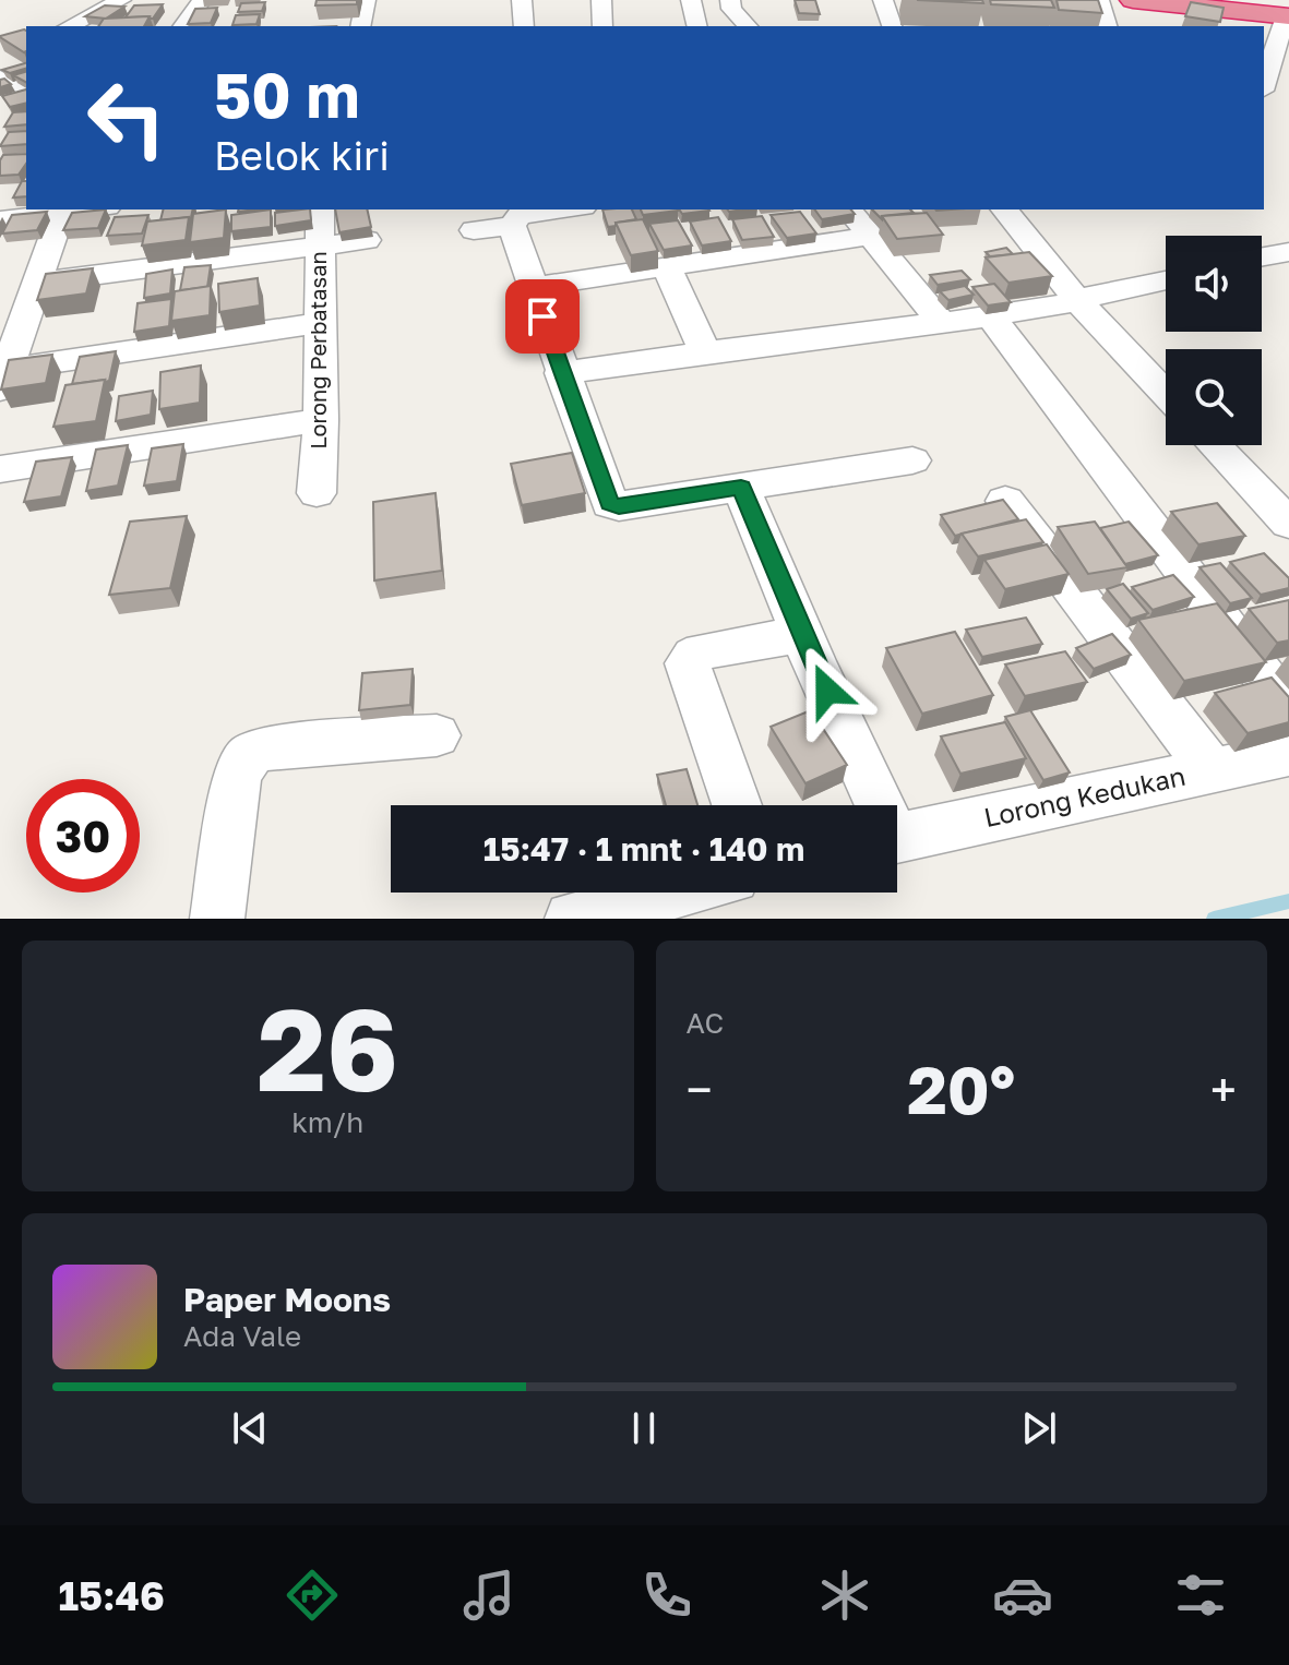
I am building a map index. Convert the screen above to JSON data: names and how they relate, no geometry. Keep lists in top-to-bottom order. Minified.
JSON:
{"streets":{"street":["Lorong Perbatasan","Lorong Kedukan"]},"page":{"turn":["50 m","Belok kiri"],"limit":"30","trip":"15:47 · 1 mnt · 140 m","tile":[["26","km/h"],"AC"],"heat":["−","20°","+"],"song":["Paper Moons","Ada Vale"],"tabs":"15:46"}}
